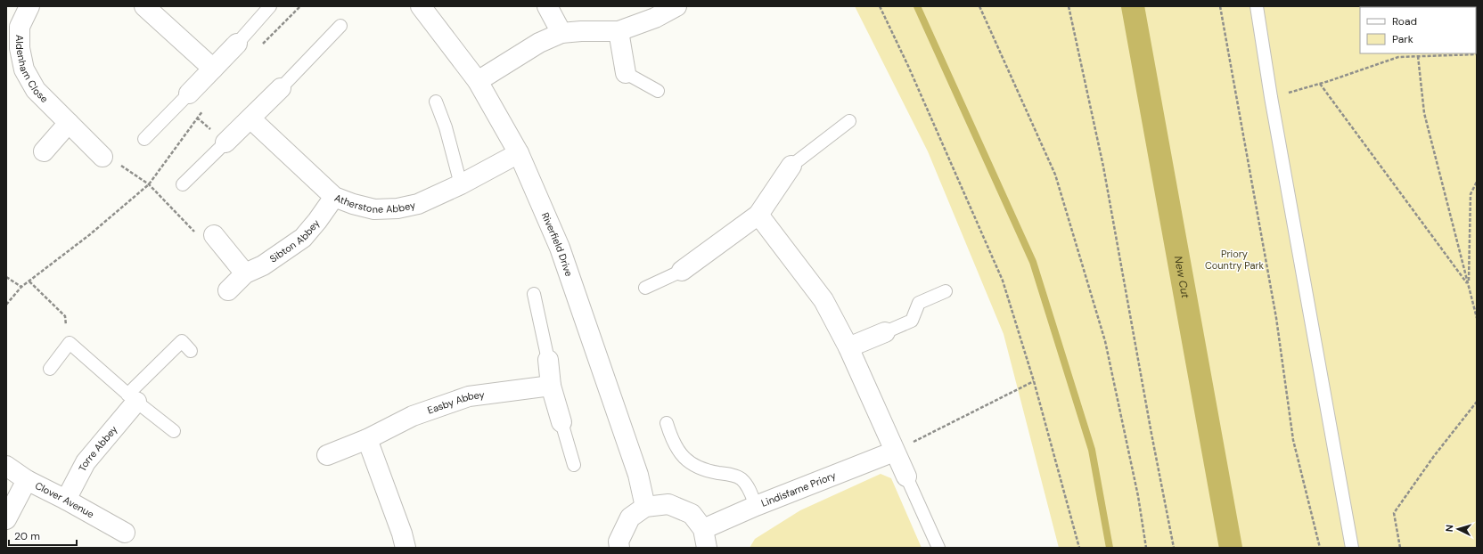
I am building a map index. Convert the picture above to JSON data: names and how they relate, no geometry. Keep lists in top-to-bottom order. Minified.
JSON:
{"streets":{"street":["Aldenham Close","Atherstone Abbey","Sibton Abbey","Riverfield Drive","Easby Abbey","Torre Abbey","Lindisfarne Priory","Clover Avenue"]},"crossings":[["Atherstone Abbey","Sibton Abbey"],["Atherstone Abbey","Riverfield Drive"],["Torre Abbey","Clover Avenue"]],"water":["New Cut"],"parks":["Priory Country Park"],"legend":["Road","Park"],"scale_bar":"20 m","north":"left"}
